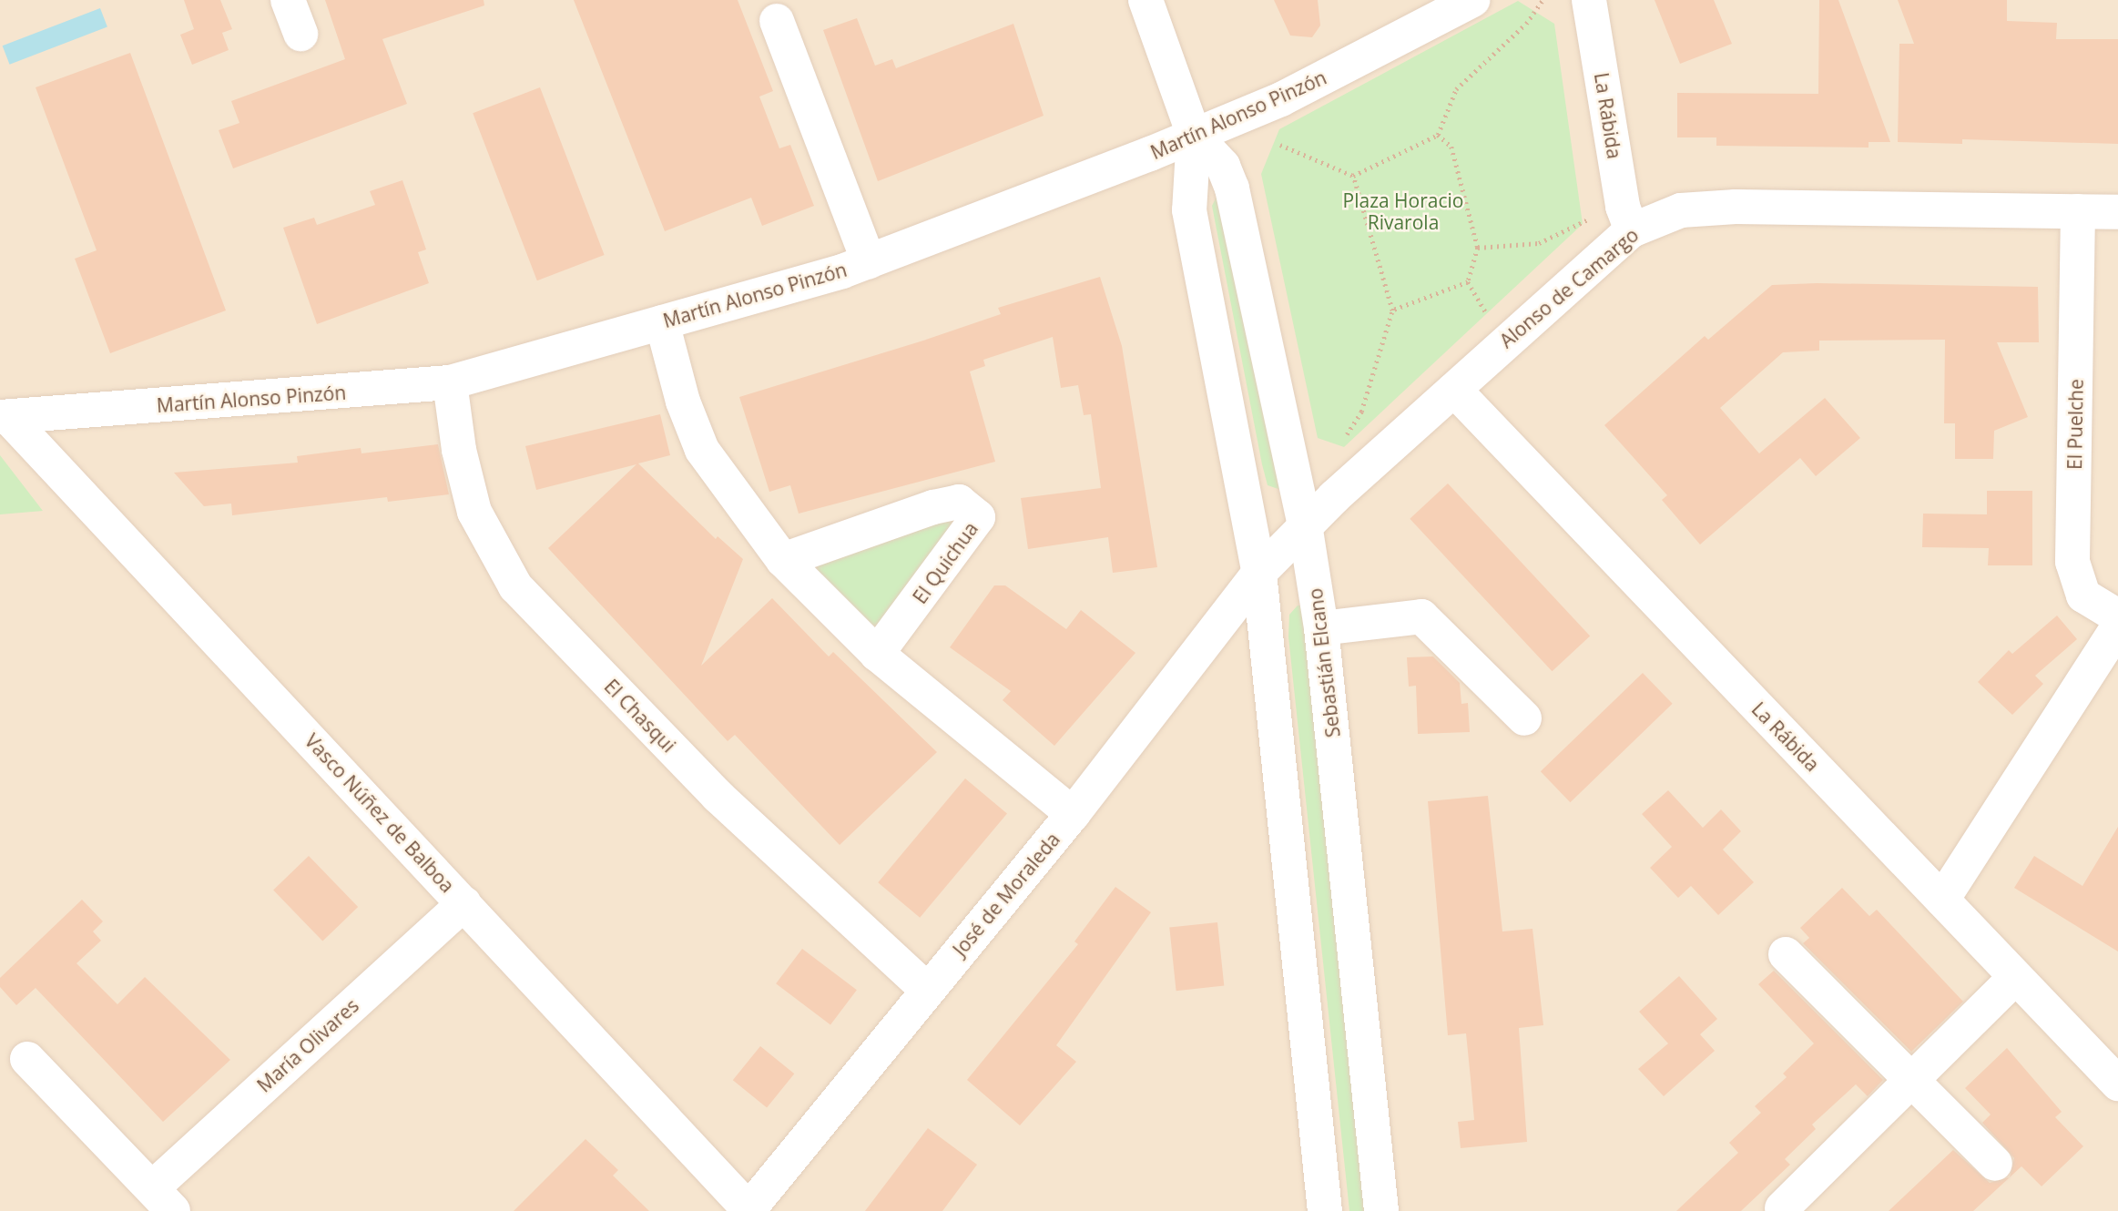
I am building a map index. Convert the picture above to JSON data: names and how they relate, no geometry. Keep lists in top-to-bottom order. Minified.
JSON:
{"streets":{"street":["Martín Alonso Pinzón","La Rábida","Alonso de Camargo","El Puelche","El Quichua","Sebastián Elcano","El Chasqui","Vasco Núñez de Balboa","José de Moraleda","María Olivares"]},"crossings":[["Martín Alonso Pinzón","Sebastián Elcano"],["Martín Alonso Pinzón","El Chasqui"],["Martín Alonso Pinzón","Vasco Núñez de Balboa"],["La Rábida","Alonso de Camargo"],["Alonso de Camargo","El Puelche"],["Alonso de Camargo","Sebastián Elcano"],["Alonso de Camargo","José de Moraleda"],["Sebastián Elcano","José de Moraleda"],["El Chasqui","José de Moraleda"],["Vasco Núñez de Balboa","José de Moraleda"],["Vasco Núñez de Balboa","María Olivares"]],"parks":["Plaza Horacio Rivarola"]}
